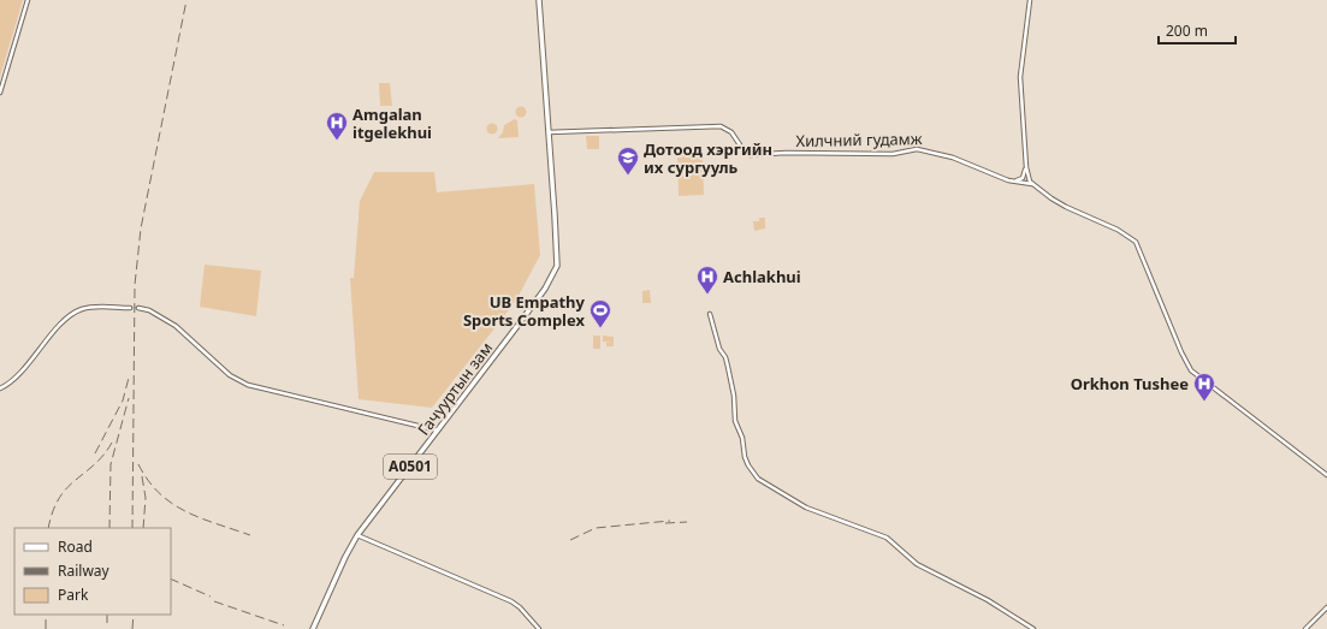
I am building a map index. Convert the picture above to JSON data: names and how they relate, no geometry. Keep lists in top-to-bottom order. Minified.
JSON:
{"streets":{"highway":["Гачууртын зам","A0501"],"main road":["Хилчний гудамж"]},"crossings":[["Хилчний гудамж","Гачууртын зам"],["Хилчний гудамж","A0501"],["Гачууртын зам","A0501"]],"places":{"hospital":["Amgalan itgelekhui","Achlakhui","Orkhon Tushee"],"school or university":["Дотоод хэргийн их сургууль"],"sports":["UB Empathy Sports Complex"]},"legend":["Road","Railway","Park"],"scale_bar":"200 m"}
